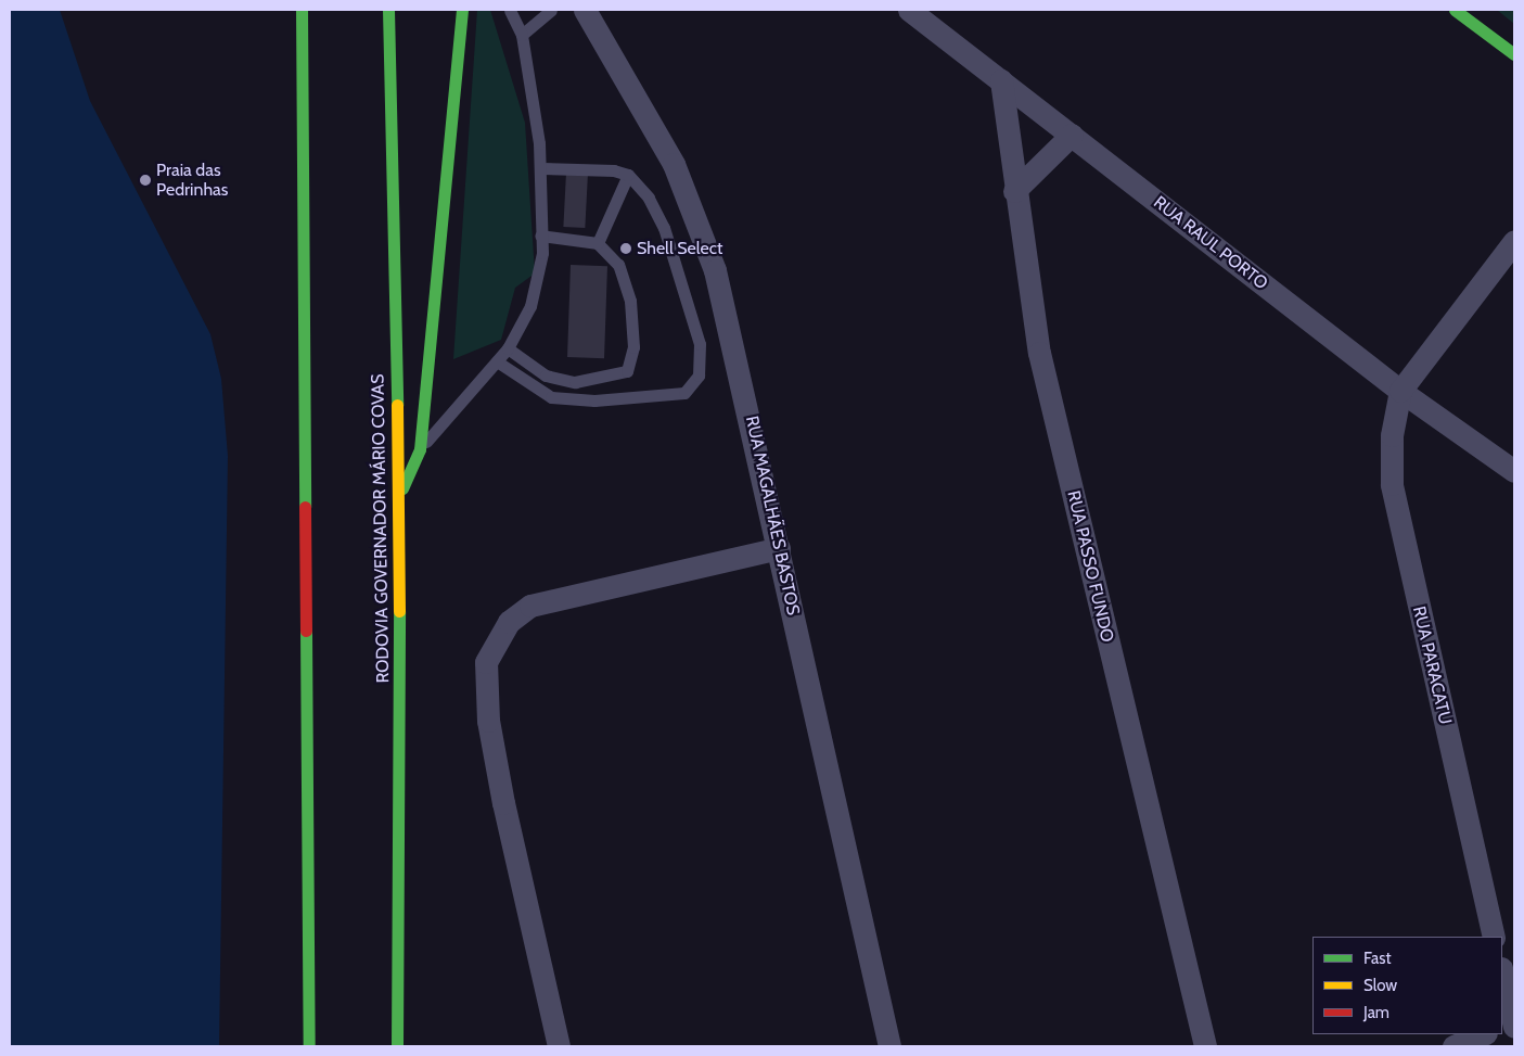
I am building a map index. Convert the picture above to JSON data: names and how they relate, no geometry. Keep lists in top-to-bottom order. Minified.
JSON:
{"streets":{"main road":["RODOVIA GOVERNADOR MÁRIO COVAS"],"street":["RUA RAUL PORTO","RUA MAGALHÃES BASTOS","RUA PASSO FUNDO","RUA PARACATU"]},"crossings":[["RUA RAUL PORTO","RUA PASSO FUNDO"],["RUA RAUL PORTO","RUA PARACATU"]],"places":["Praia das Pedrinhas","Shell Select"],"legend":["Fast","Slow","Jam"]}
